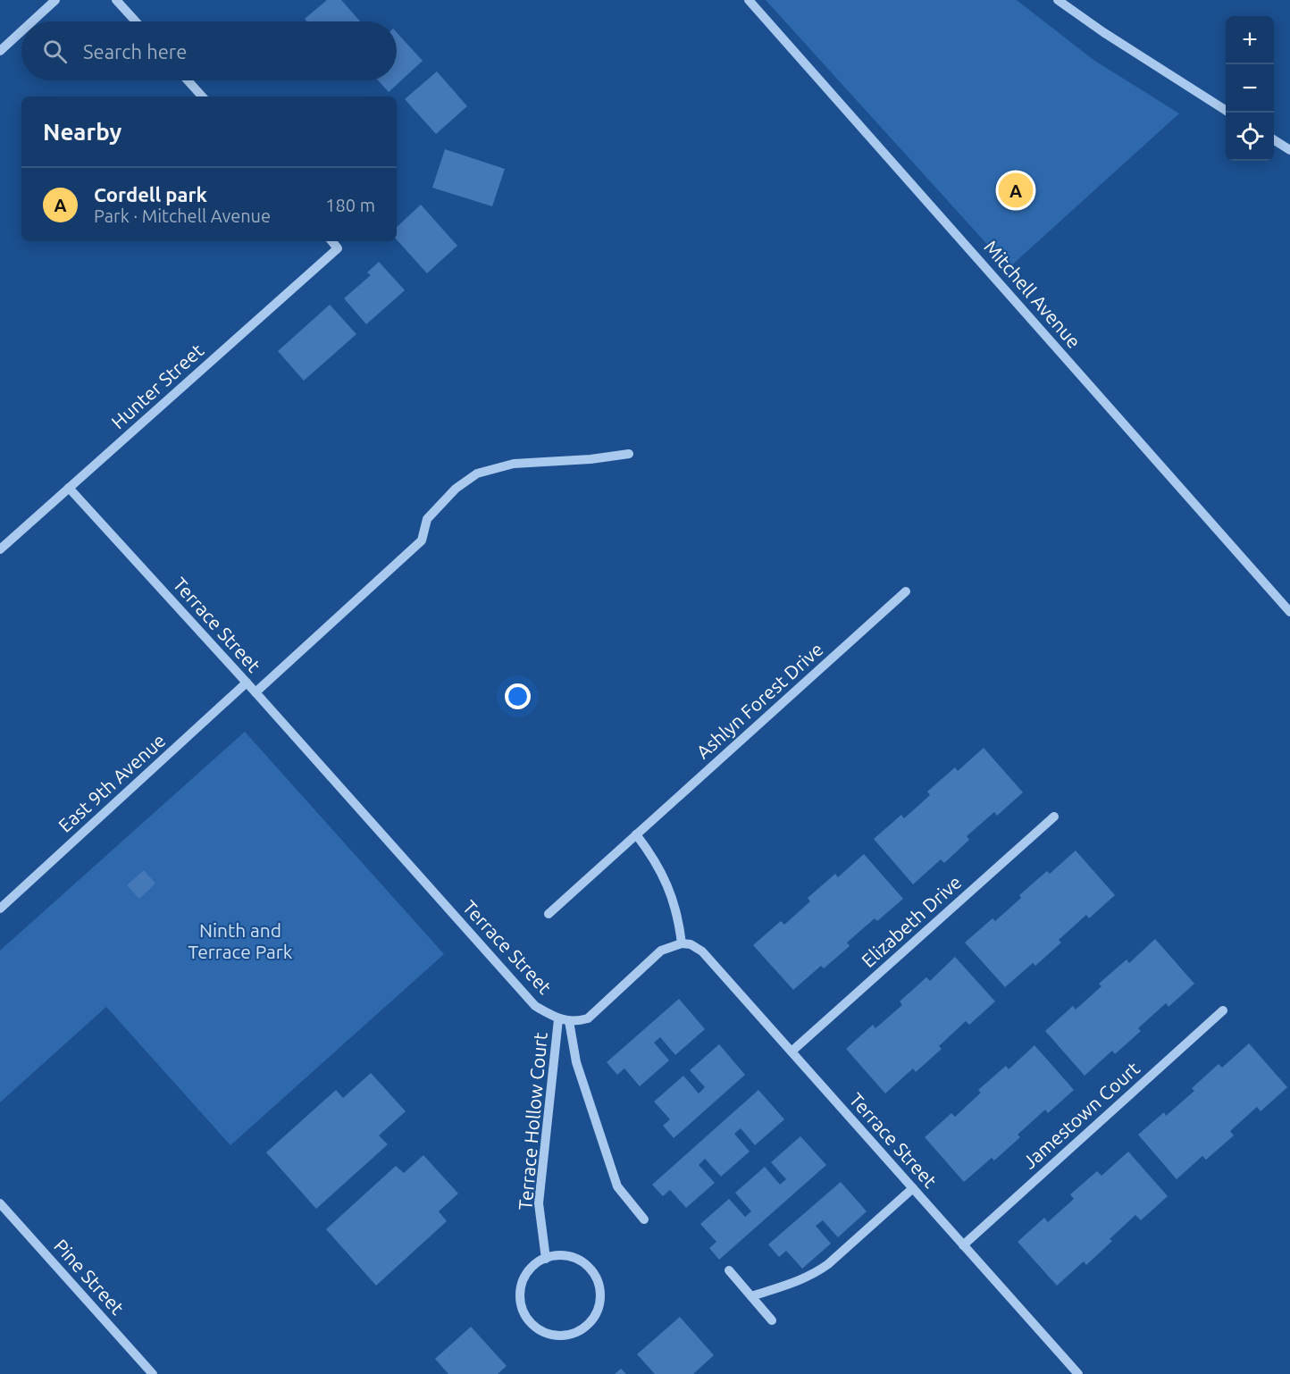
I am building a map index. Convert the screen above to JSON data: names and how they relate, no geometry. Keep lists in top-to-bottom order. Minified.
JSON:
{"streets":{"street":["Mitchell Avenue","Hunter Street","Terrace Street","Ashlyn Forest Drive","East 9th Avenue","Elizabeth Drive","Jamestown Court","Terrace Hollow Court","Pine Street"]},"crossings":[["Hunter Street","Terrace Street"],["Terrace Street","East 9th Avenue"],["Terrace Street","Elizabeth Drive"],["Terrace Street","Jamestown Court"],["Terrace Street","Terrace Hollow Court"]],"parks":["Ninth and Terrace Park"],"page":{"map_buttons":["+","−"],"search":"Search here","heading":"Nearby","list":[{"mark":"A","name":"Cordell park","note":"Park · Mitchell Avenue","value":"180 m"}],"pins":"A"}}
